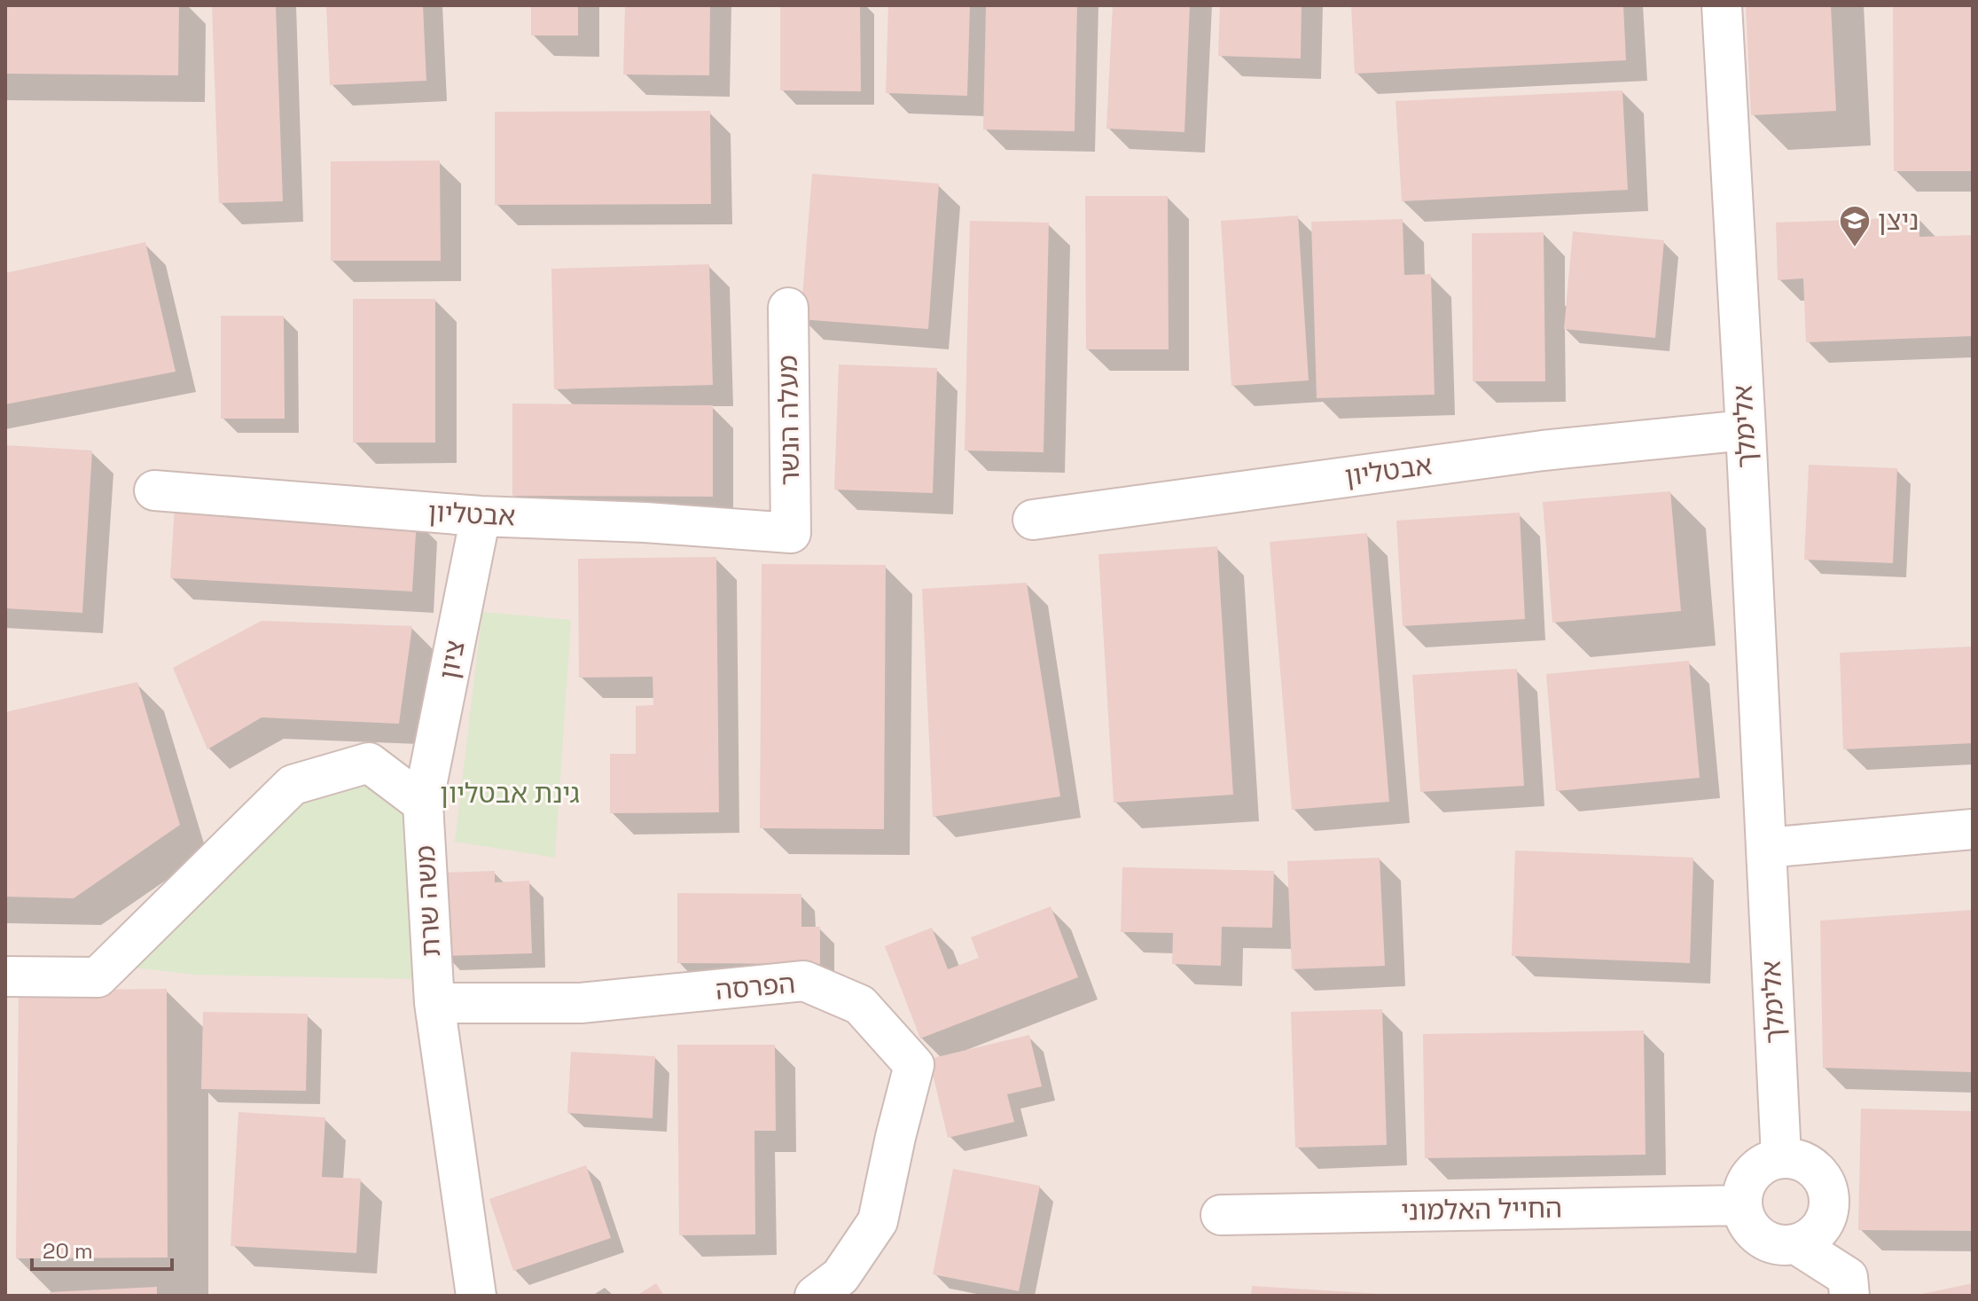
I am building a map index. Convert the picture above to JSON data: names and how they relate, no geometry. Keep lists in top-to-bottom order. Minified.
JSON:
{"streets":{"street":["מעלה הנשר","אלימלך","אבטליון","ציון","משה שרת","הפרסה","החייל האלמוני"]},"crossings":[["מעלה הנשר","אבטליון"],["אלימלך","אבטליון"],["אלימלך","החייל האלמוני"],["אבטליון","ציון"],["ציון","משה שרת"],["משה שרת","הפרסה"]],"parks":["גינת אבטליון"],"places":{"school or university":["ניצן"]},"scale_bar":"20 m"}
